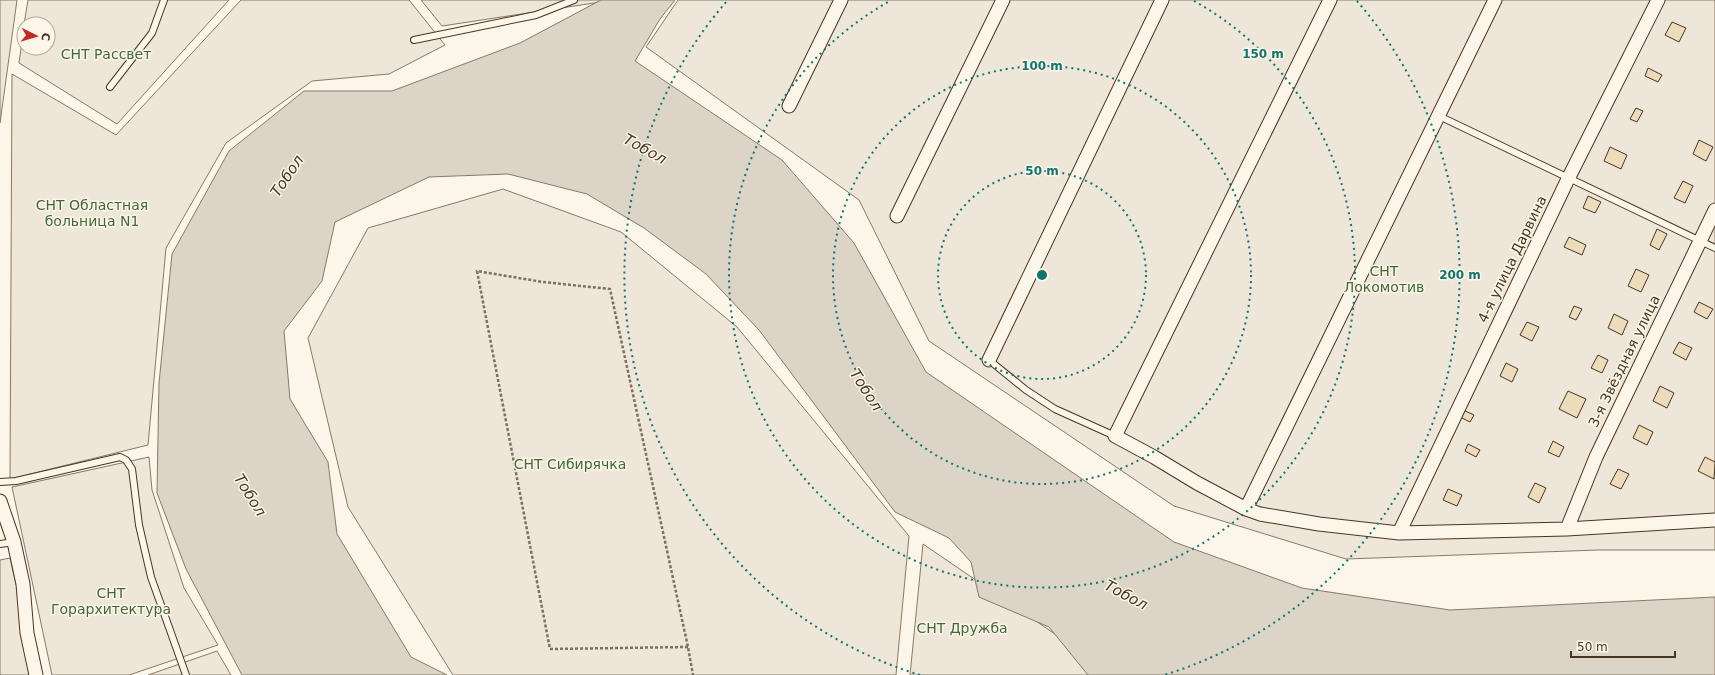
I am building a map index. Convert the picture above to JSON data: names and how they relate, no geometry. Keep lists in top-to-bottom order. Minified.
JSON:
{"streets":{"street":["4-я улица Дарвина","3-я Звёздная улица"]},"water":["Тобол"],"parks":["СНТ Рассвет","СНТ Областная больница N1","СНТ Локомотив","СНТ Сибирячка","СНТ Горархитектура","СНТ Дружба"],"scale_bar":"50 m","north":"right","rings":["150 m","100 m","50 m","200 m"]}
